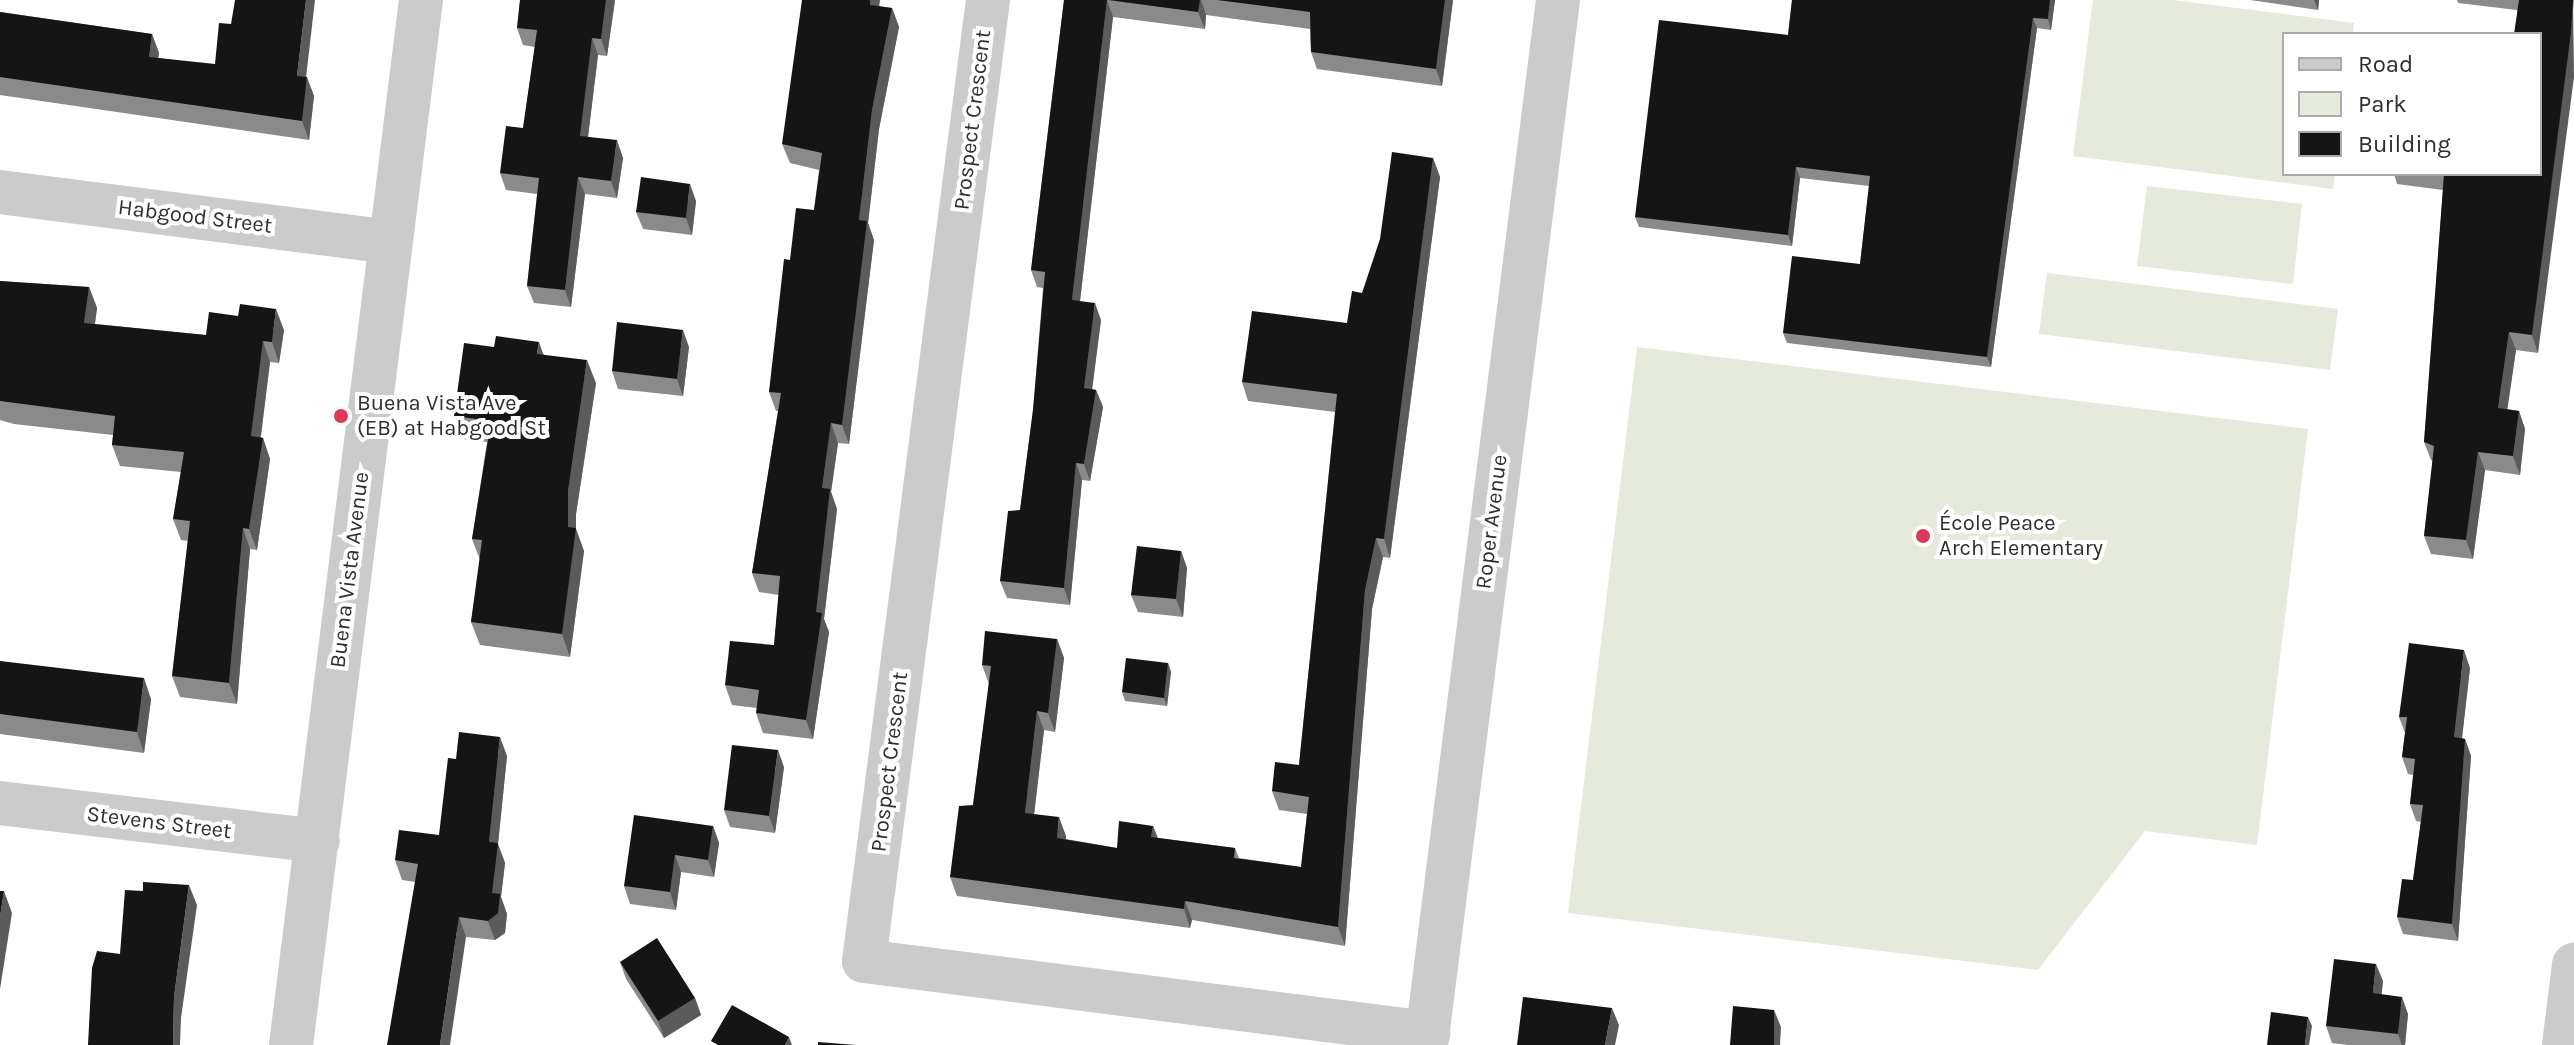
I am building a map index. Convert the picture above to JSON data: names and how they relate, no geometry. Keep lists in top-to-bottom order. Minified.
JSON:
{"streets":{"street":["Prospect Crescent","Habgood Street","Roper Avenue","Buena Vista Avenue","Stevens Street"]},"crossings":[["Prospect Crescent","Roper Avenue"],["Habgood Street","Buena Vista Avenue"],["Buena Vista Avenue","Stevens Street"]],"places":["Buena Vista Ave (EB) at Habgood St","École Peace Arch Elementary"],"legend":["Road","Park","Building"]}
